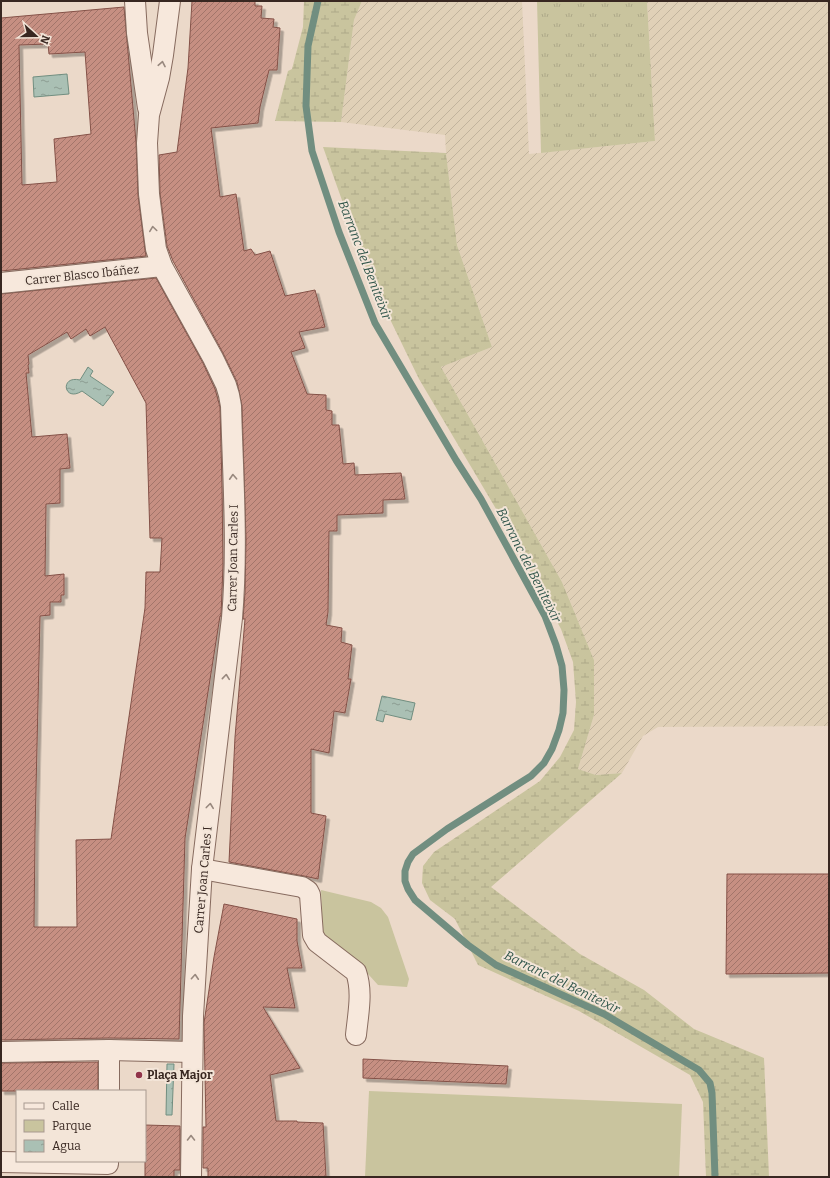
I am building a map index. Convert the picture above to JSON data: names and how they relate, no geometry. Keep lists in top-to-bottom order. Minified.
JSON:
{"streets":{"street":["Carrer Blasco Ibáñez","Carrer Joan Carles I"]},"crossings":[["Carrer Blasco Ibáñez","Carrer Joan Carles I"]],"one_way":["Carrer Joan Carles I"],"water":["Barranc del Beniteixir"],"places":["Plaça Major"],"legend":["Calle","Parque","Agua"],"north":"right"}
